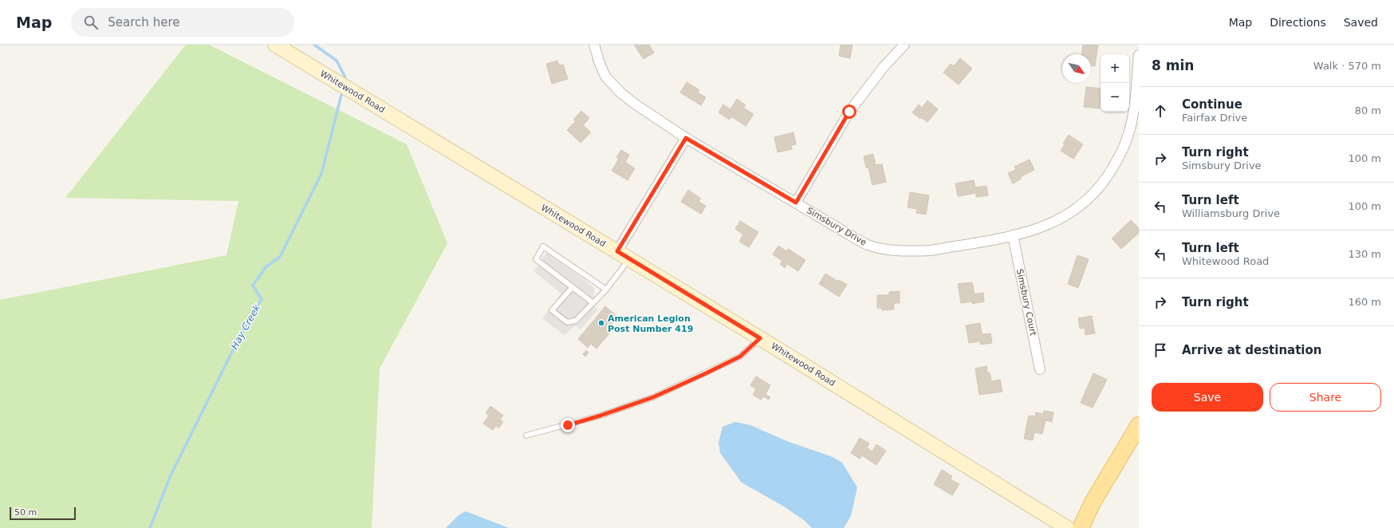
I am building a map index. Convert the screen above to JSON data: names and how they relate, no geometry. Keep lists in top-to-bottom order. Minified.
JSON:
{"streets":{"street":["Whitewood Road","Simsbury Drive","Simsbury Court"]},"crossings":[["Simsbury Drive","Simsbury Court"]],"water":["Hay Creek"],"places":["American Legion Post Number 419"],"scale_bar":"50 m","north":"bottom right","page":{"header":"Map","search":"Search here","nav":["Map","Directions","Saved"],"heading":["8 min","Walk · 570 m"],"map_buttons":["+","−"],"list":[["Continue","Fairfax Drive","80 m"],["Turn right","Simsbury Drive","100 m"],["Turn left","Williamsburg Drive","100 m"],["Turn left","Whitewood Road","130 m"],["Turn right","160 m"],"Arrive at destination"],"buttons":["Save","Share"],"scale":"50 m"}}
